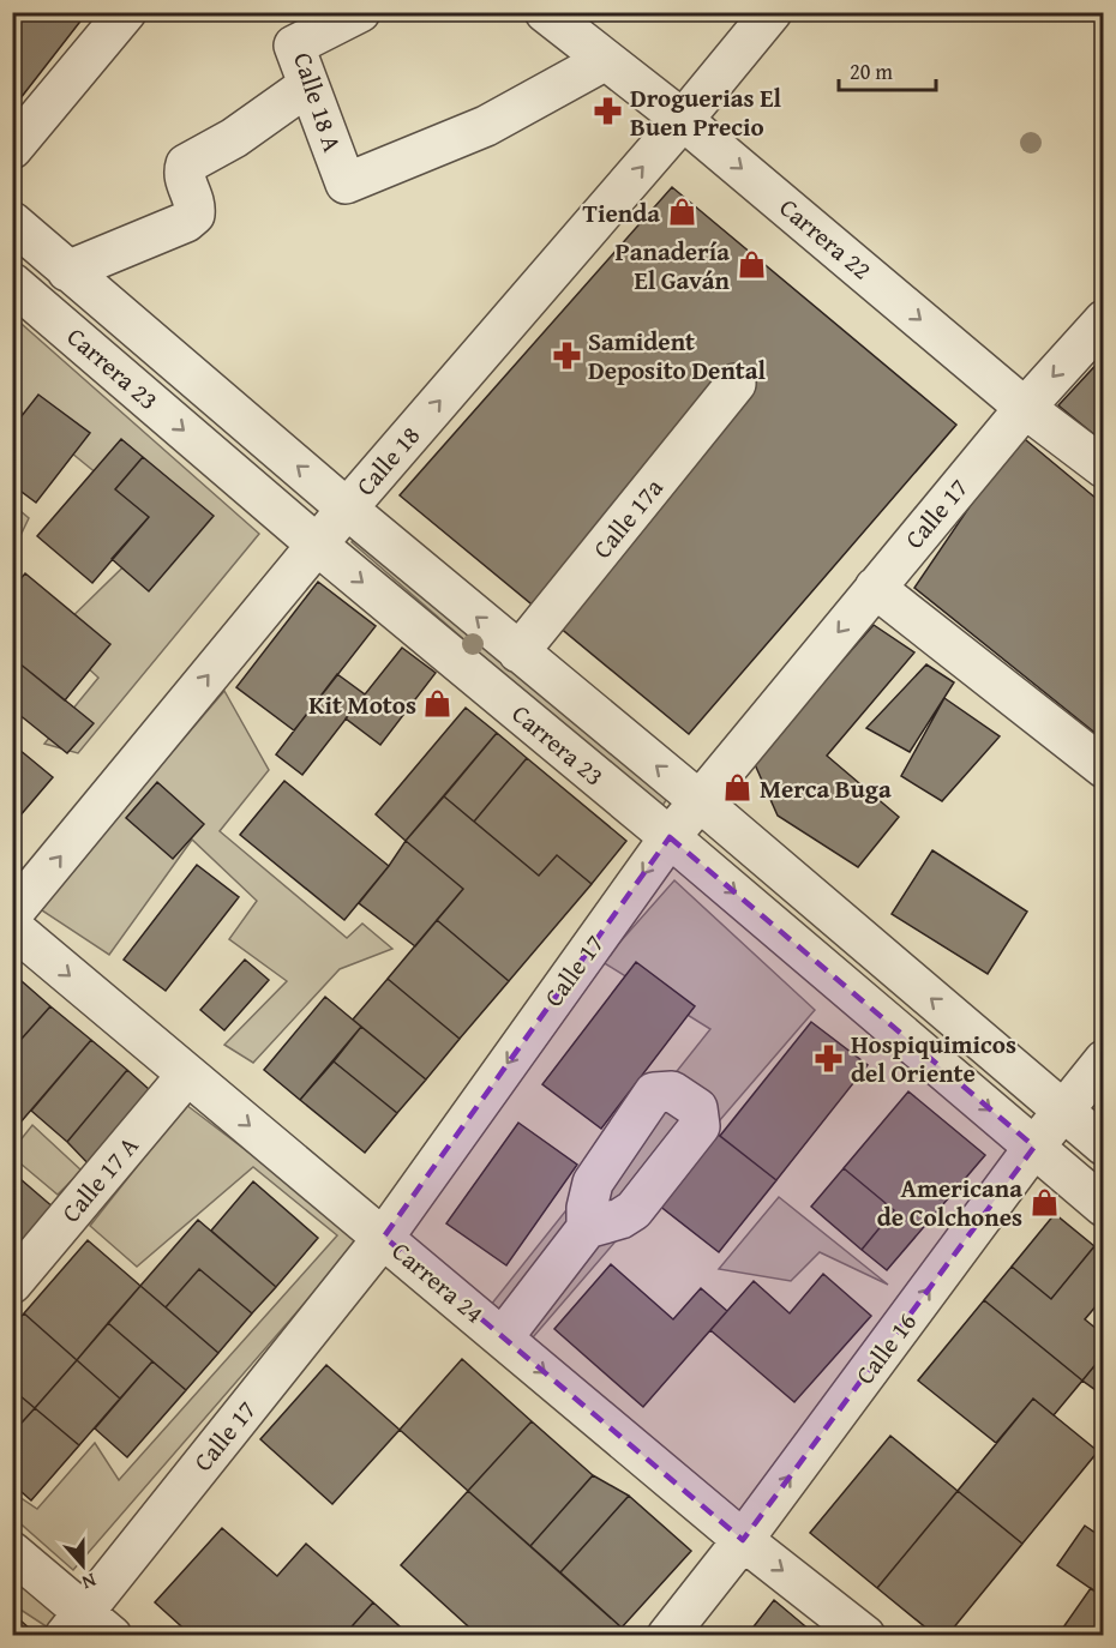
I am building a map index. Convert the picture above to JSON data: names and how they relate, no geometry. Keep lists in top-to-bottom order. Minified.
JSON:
{"streets":{"street":["Calle 18 A","Carrera 22","Carrera 23","Calle 18","Calle 17","Calle 17a","Calle 17 A","Carrera 24","Calle 16"]},"crossings":[["Calle 18 A","Carrera 22"],["Carrera 22","Calle 18"],["Carrera 22","Calle 17"],["Carrera 23","Calle 18"],["Carrera 23","Calle 17"],["Carrera 23","Calle 17a"],["Carrera 23","Calle 16"],["Calle 17","Carrera 24"],["Calle 17 A","Carrera 24"],["Carrera 24","Calle 16"]],"one_way":["Carrera 22","Calle 18","Calle 17","Carrera 24","Calle 16"],"places":{"pharmacy":["Droguerias El Buen Precio","Samident Deposito Dental","Hospiquimicos del Oriente"],"shop":["Tienda","Panadería El Gaván","Kit Motos","Merca Buga","Americana de Colchones"]},"scale_bar":"20 m","north":"bottom"}
